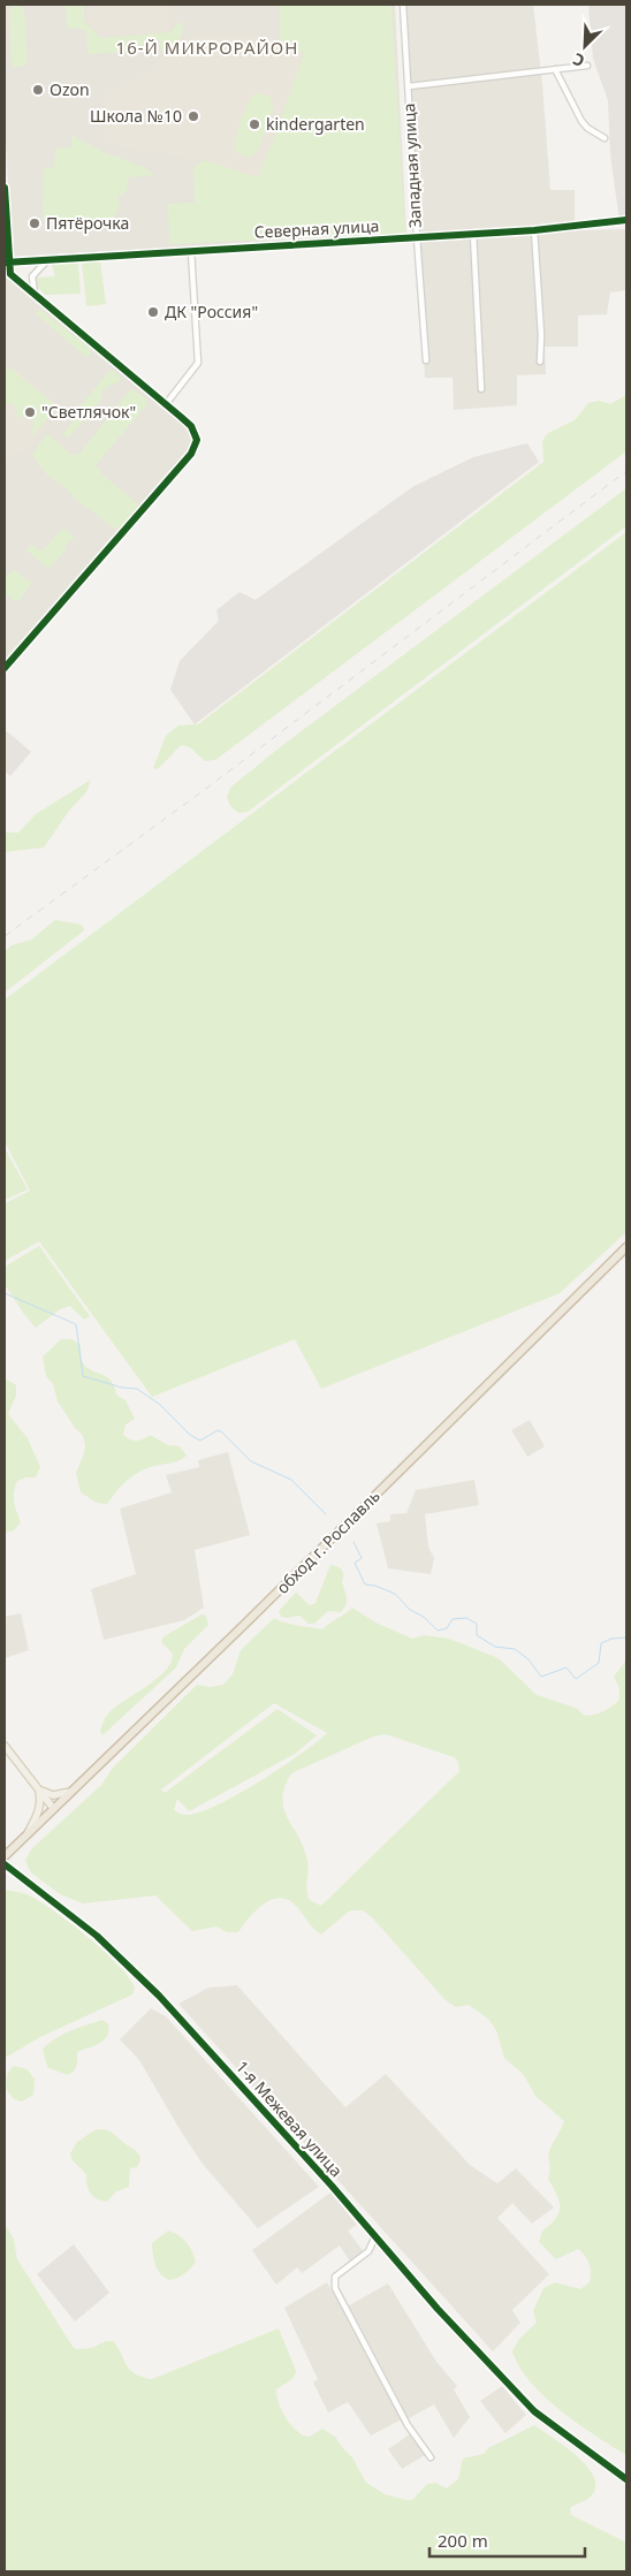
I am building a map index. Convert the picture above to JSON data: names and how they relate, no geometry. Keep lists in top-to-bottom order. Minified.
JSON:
{"streets":{"highway":["обход г. Рославль"],"street":["Западная улица","Северная улица","1-я Межевая улица"]},"crossings":[["Западная улица","Северная улица"]],"districts":["16-Й МИКРОРАЙОН"],"places":["Ozon","Школа №10","kindergarten","Пятёрочка","ДК \"Россия\"","\"Светлячок\""],"scale_bar":"200 m","north":"bottom left"}
